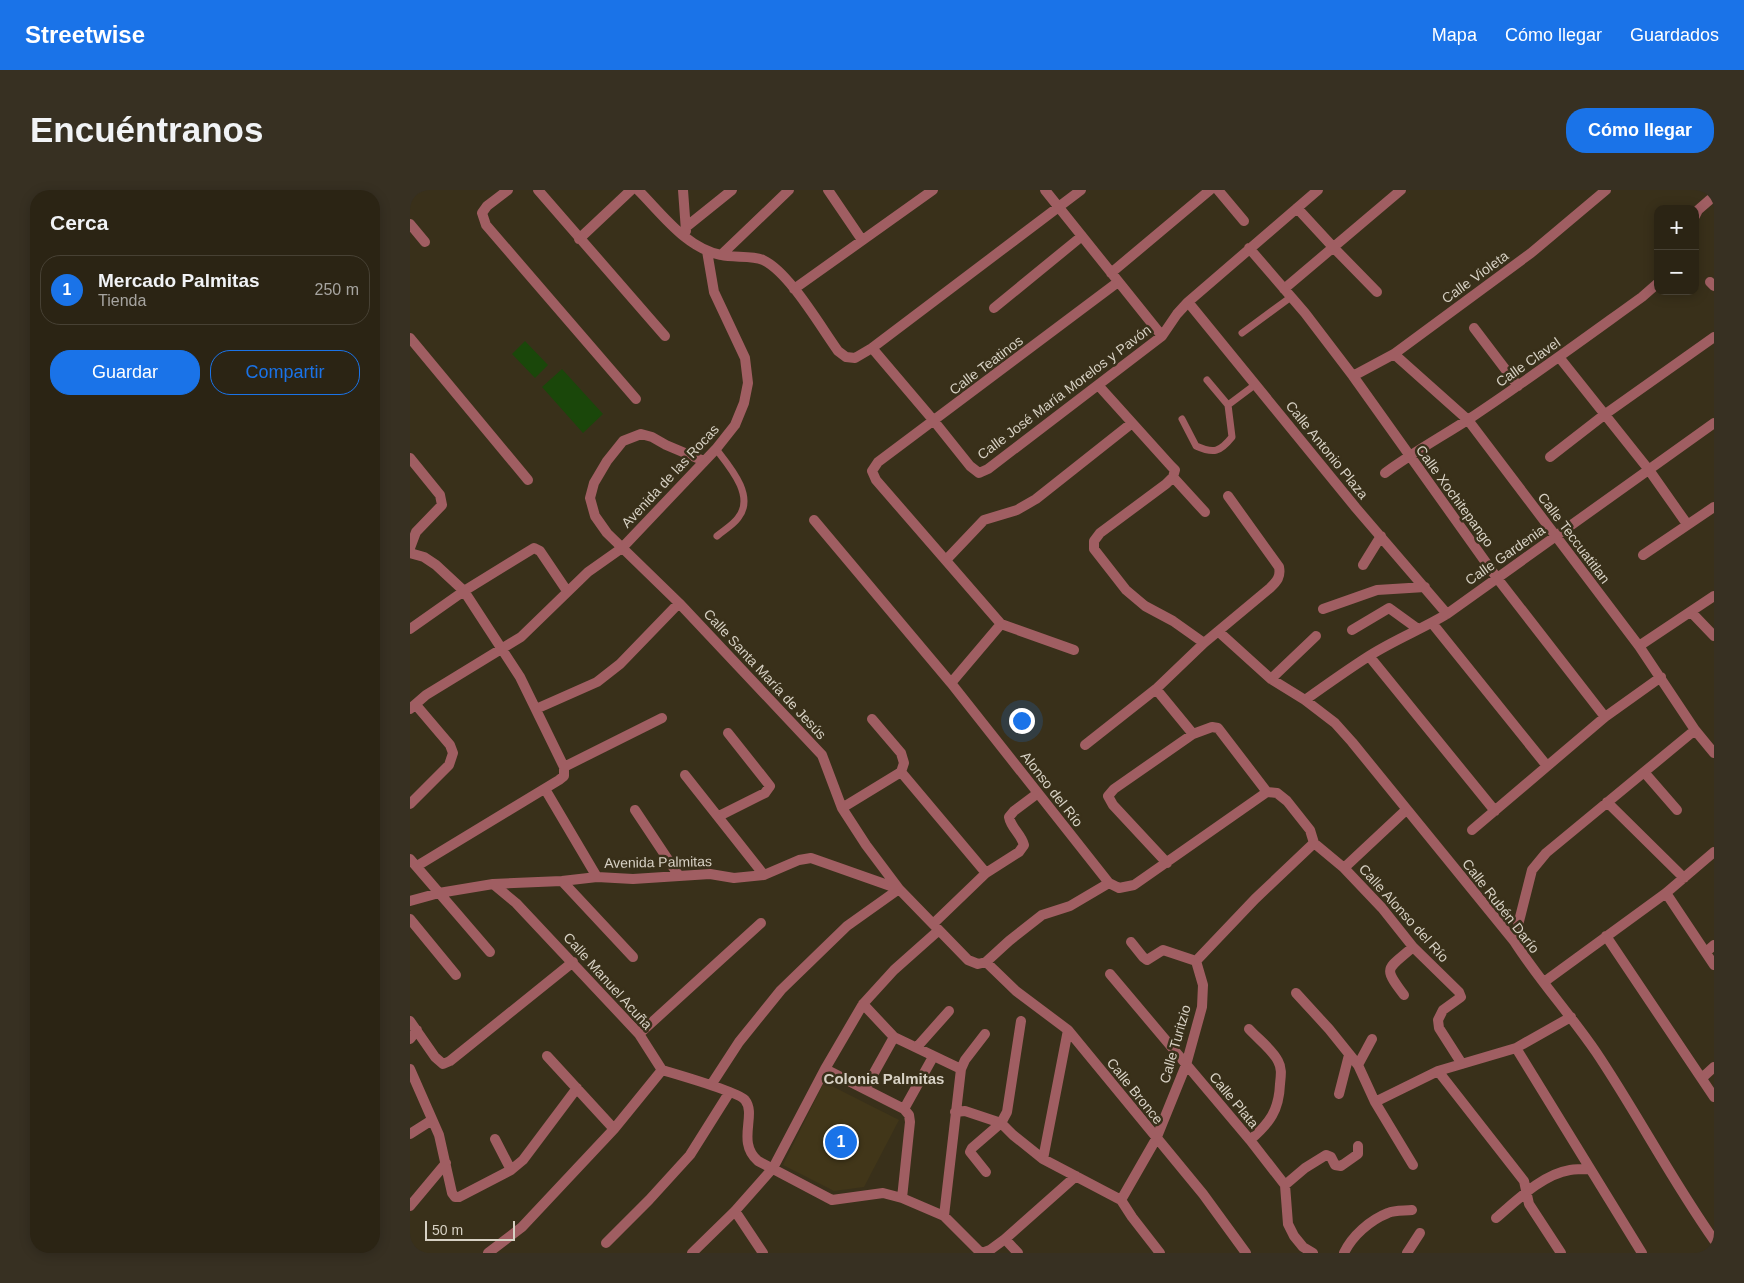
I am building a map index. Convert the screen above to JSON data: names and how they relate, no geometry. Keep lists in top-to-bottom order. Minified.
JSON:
{"streets":{"street":["Calle Violeta","Calle Clavel","Calle Teatinos","Calle José María Morelos y Pavón","Calle Antonio Plaza","Avenida de las Rocas","Calle Xochitepango","Calle Teccuatitlan","Calle Gardenia","Calle Santa María de Jesús","Alonso del Río","Avenida Palmitas","Calle Rubén Darío","Calle Alonso del Río","Calle Manuel Acuña","Calle Turitzio","Calle Bronce","Calle Plata"]},"crossings":[["Calle Violeta","Calle Xochitepango"],["Calle Violeta","Calle Teccuatitlan"],["Calle Clavel","Calle Xochitepango"],["Calle Clavel","Calle Teccuatitlan"],["Calle Teatinos","Calle José María Morelos y Pavón"],["Calle José María Morelos y Pavón","Calle Antonio Plaza"],["Calle José María Morelos y Pavón","Calle Xochitepango"],["Calle Antonio Plaza","Calle Gardenia"],["Avenida de las Rocas","Calle Santa María de Jesús"],["Calle Xochitepango","Calle Gardenia"],["Calle Teccuatitlan","Calle Gardenia"],["Calle Gardenia","Calle Rubén Darío"],["Calle Santa María de Jesús","Avenida Palmitas"],["Calle Santa María de Jesús","Calle Bronce"],["Avenida Palmitas","Calle Manuel Acuña"],["Calle Turitzio","Calle Bronce"],["Calle Turitzio","Calle Plata"]],"districts":["Colonia Palmitas"],"scale_bar":"50 m","page":{"header":"Streetwise","nav":["Mapa","Cómo llegar","Guardados"],"buttons":["Cómo llegar",["Guardar","Compartir"]],"title":"Encuéntranos","heading":"Cerca","map_buttons":["+","−"],"list":[{"mark":"1","name":"Mercado Palmitas","note":"Tienda","value":"250 m"}],"pins":"1","scale":"50 m"}}
